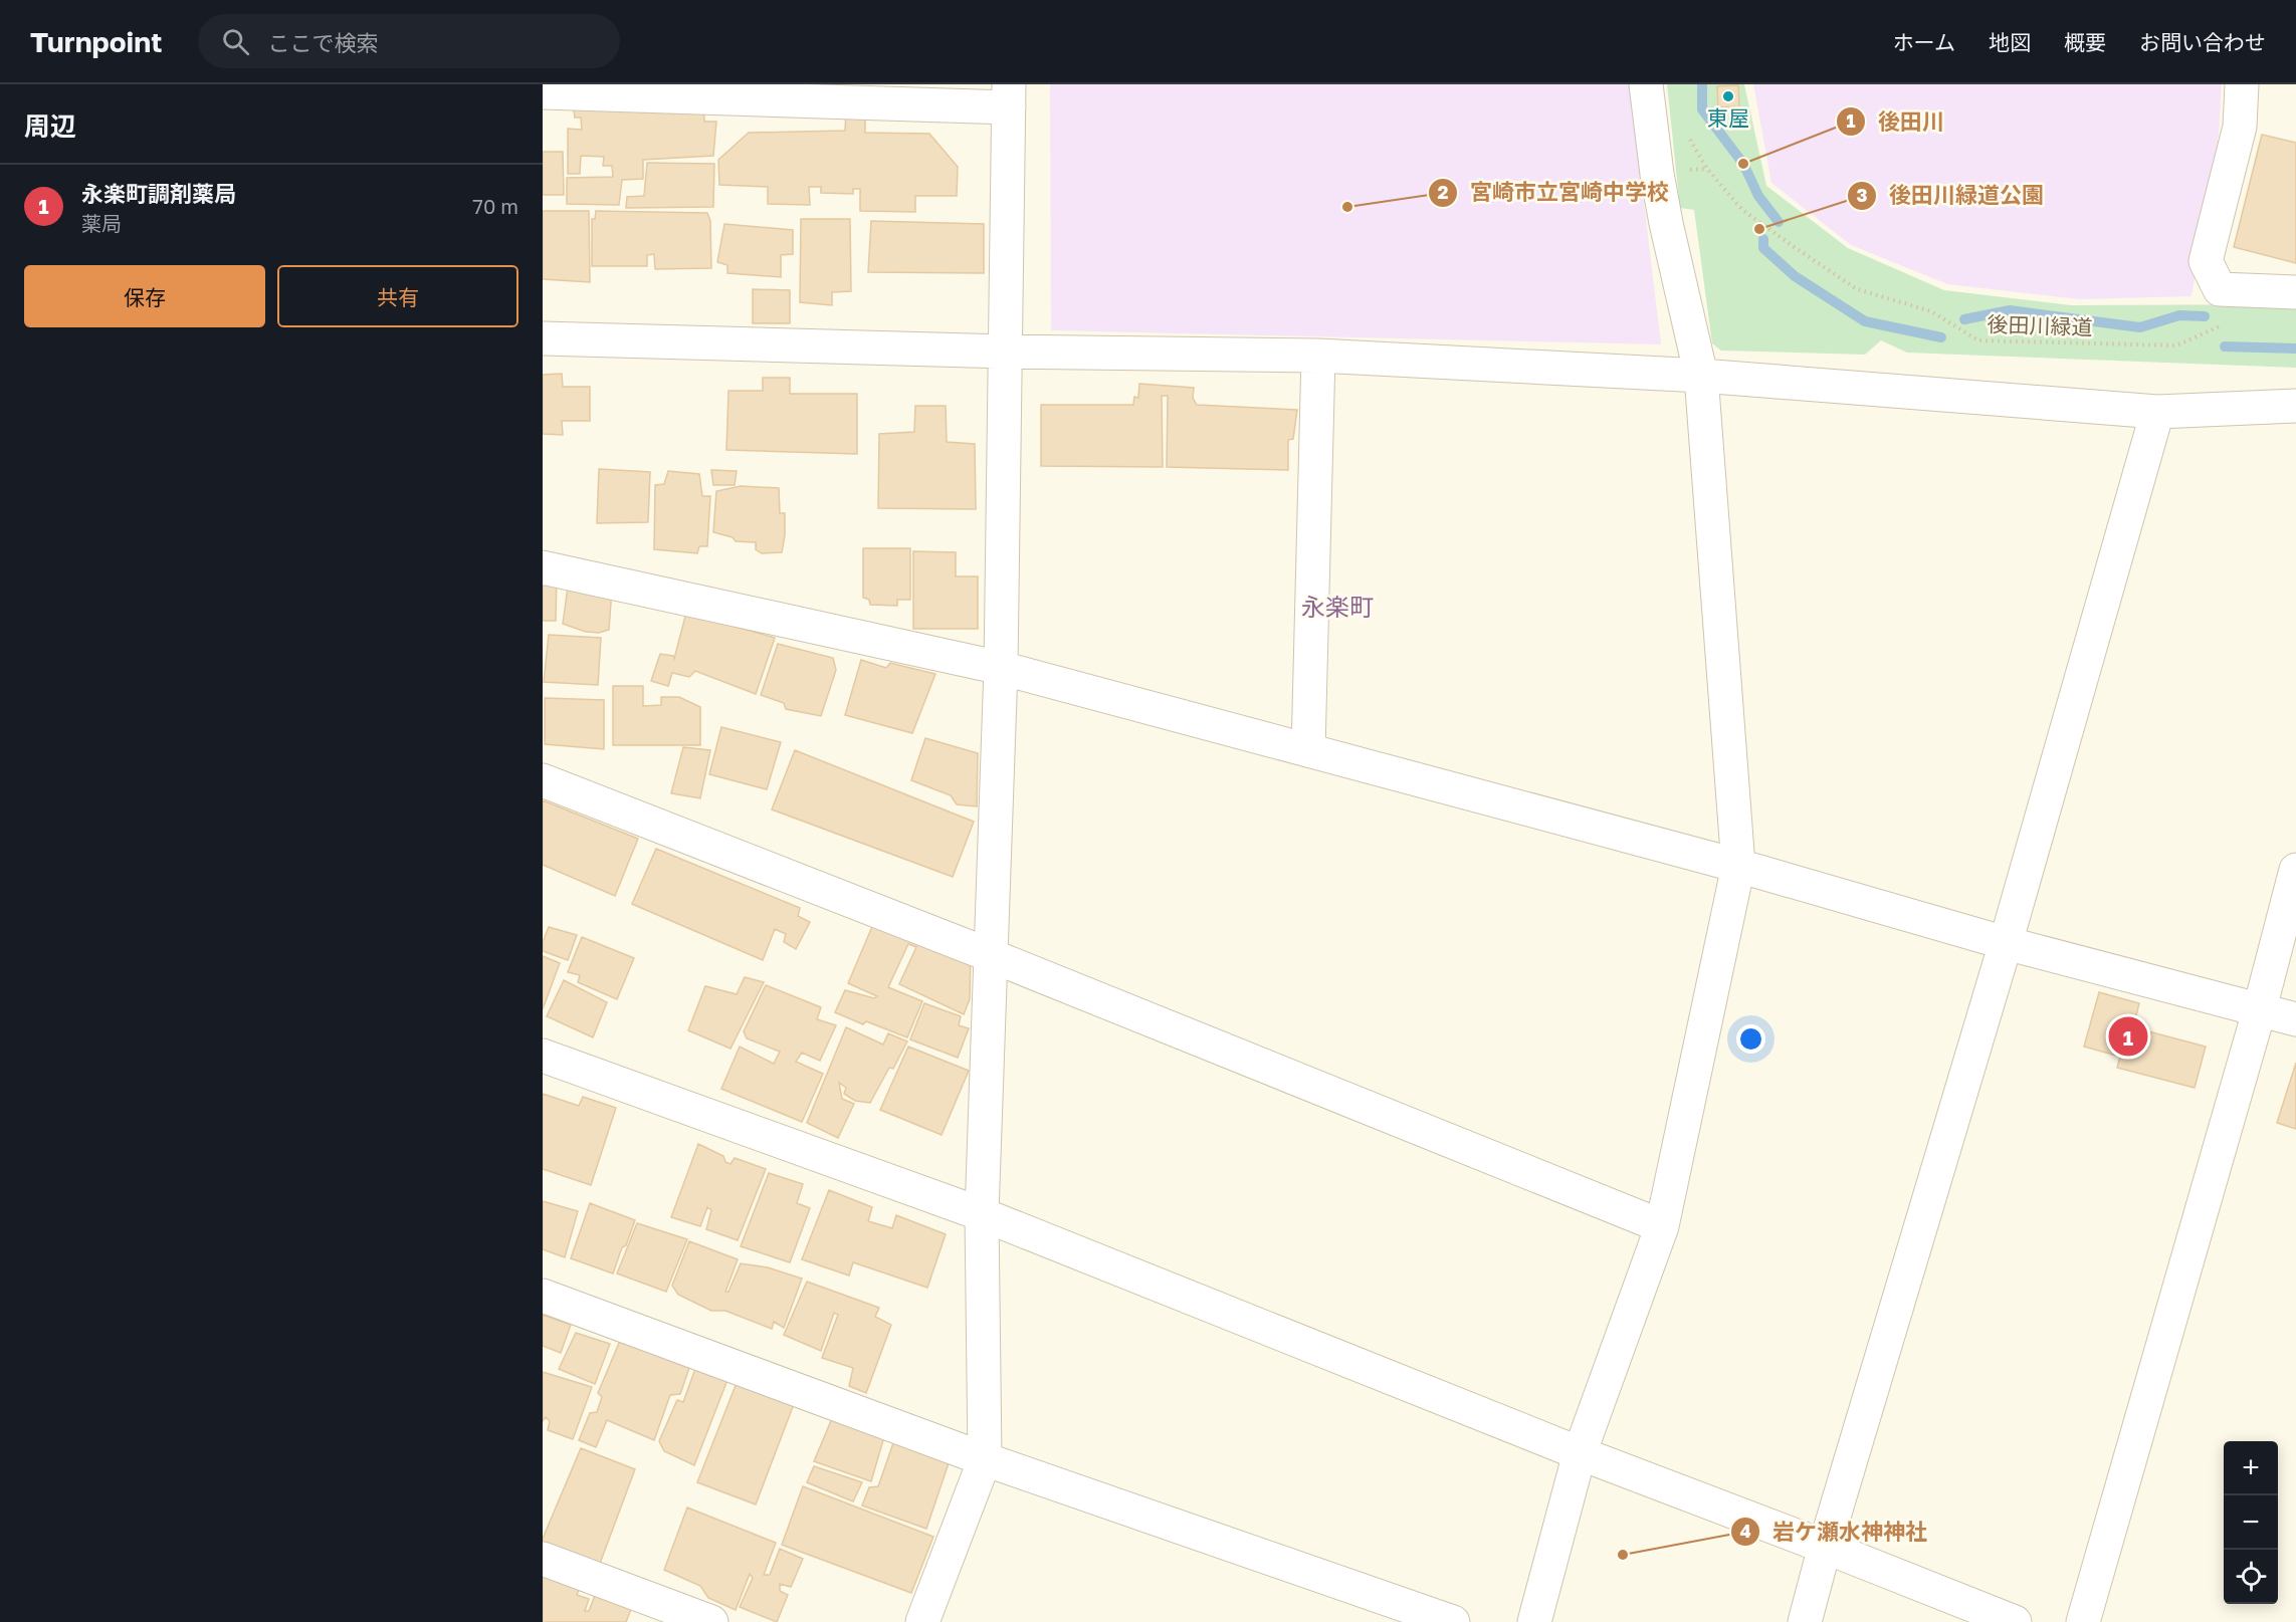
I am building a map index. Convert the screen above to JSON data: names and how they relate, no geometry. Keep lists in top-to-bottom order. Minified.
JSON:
{"streets":{"path":["後田川緑道"]},"districts":["永楽町"],"places":["東屋","後田川","宮崎市立宮崎中学校","後田川緑道公園","岩ケ瀬水神神社"],"page":{"header":"Turnpoint","search":"ここで検索","nav":["ホーム","地図","概要","お問い合わせ"],"heading":"周辺","list":[{"mark":"1","name":"永楽町調剤薬局","note":"薬局","value":"70 m"}],"buttons":["保存","共有"],"pins":"1","map_buttons":["+","−"]}}
